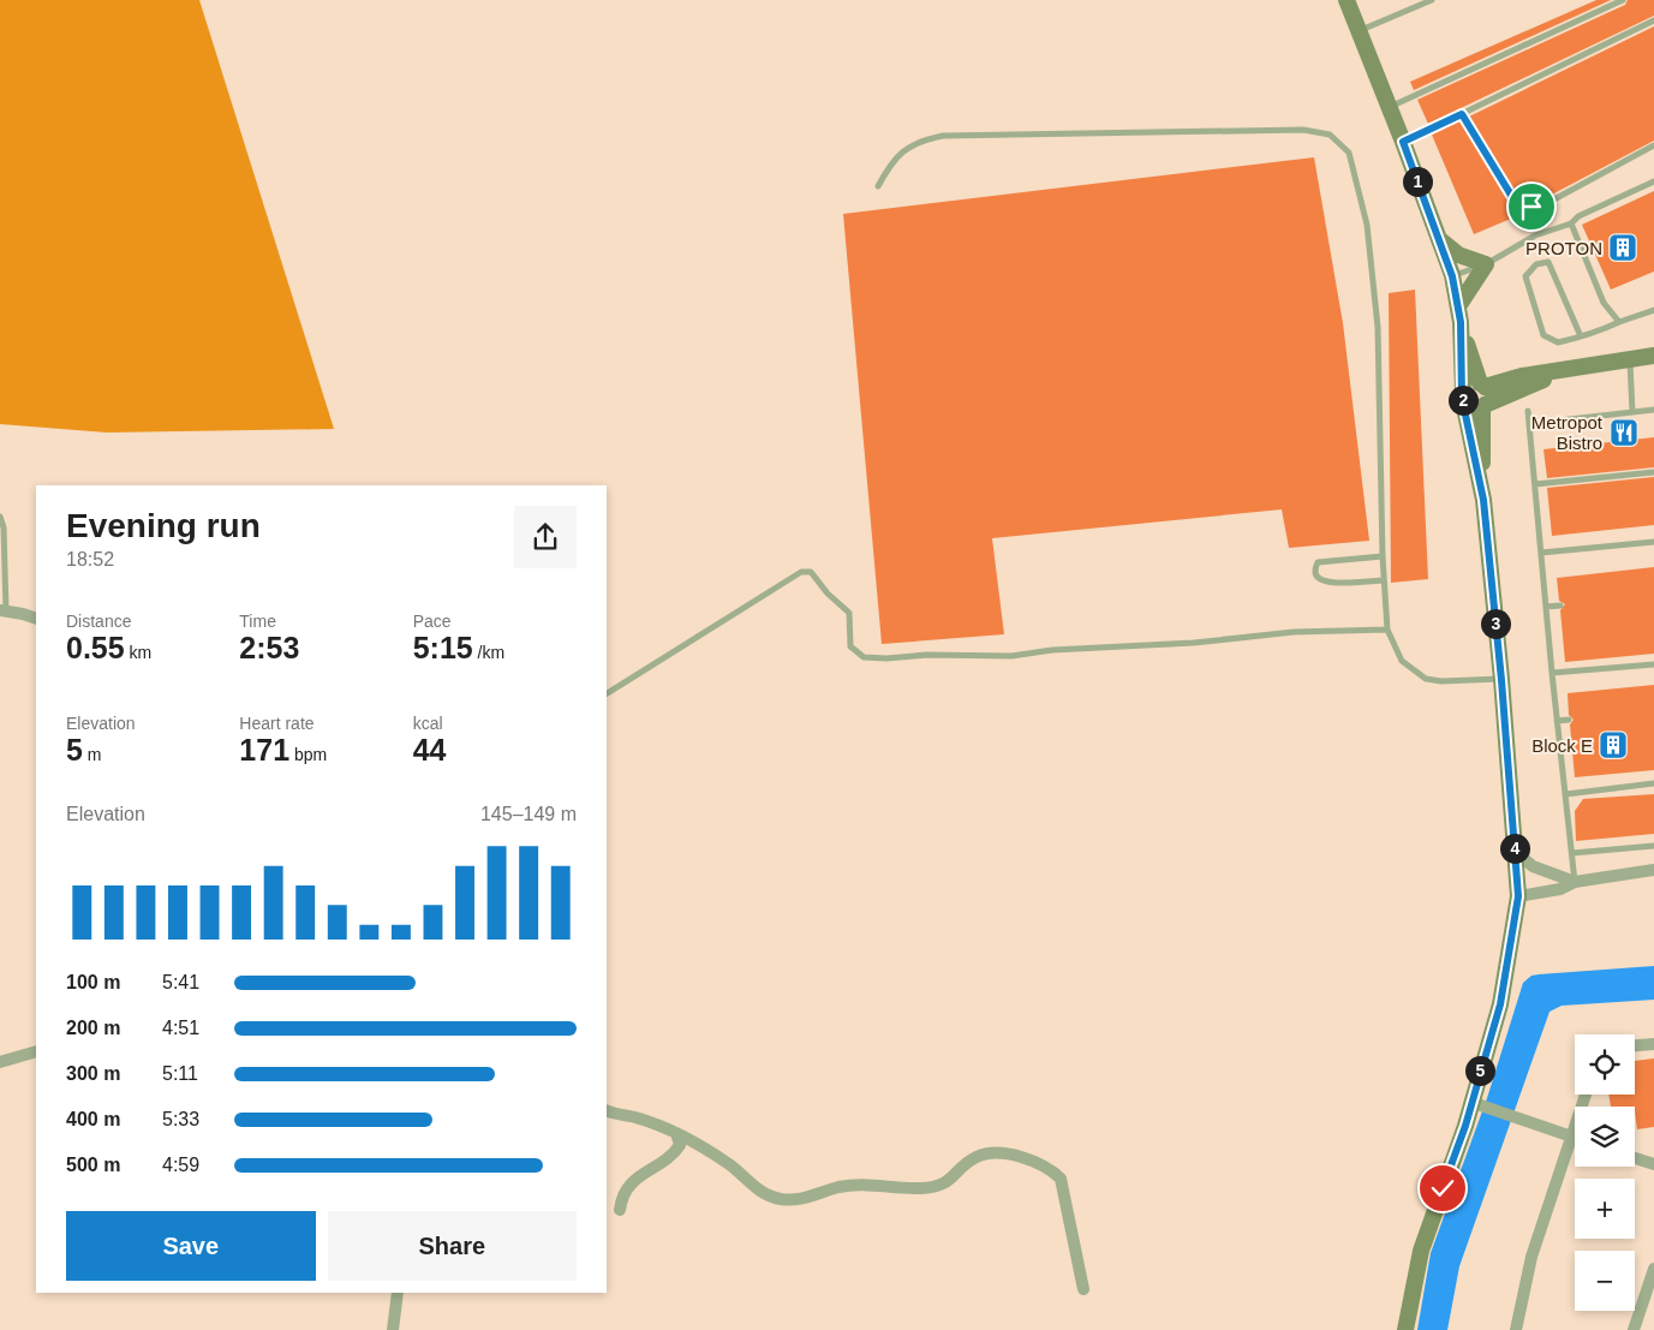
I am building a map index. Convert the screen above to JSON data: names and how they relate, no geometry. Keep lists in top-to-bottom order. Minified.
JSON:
{"places":{"building":["PROTON","Block E"],"restaurant":["Metropot Bistro"]},"page":{"pins":["1","2","3","4","5"],"heading":["Evening run","18:52"],"stats":[["Distance","0.55 km"],["Time","2:53"],["Pace","5:15 /km"],["Elevation","5 m"],["Heart rate","171 bpm"],["kcal","44"]],"chart":["Elevation","145–149 m"],"list":[{"name":"100 m","note":"5:41"},{"name":"200 m","note":"4:51"},{"name":"300 m","note":"5:11"},{"name":"400 m","note":"5:33"},{"name":"500 m","note":"4:59"}],"map_buttons":["+","−"],"buttons":["Save","Share"]}}
